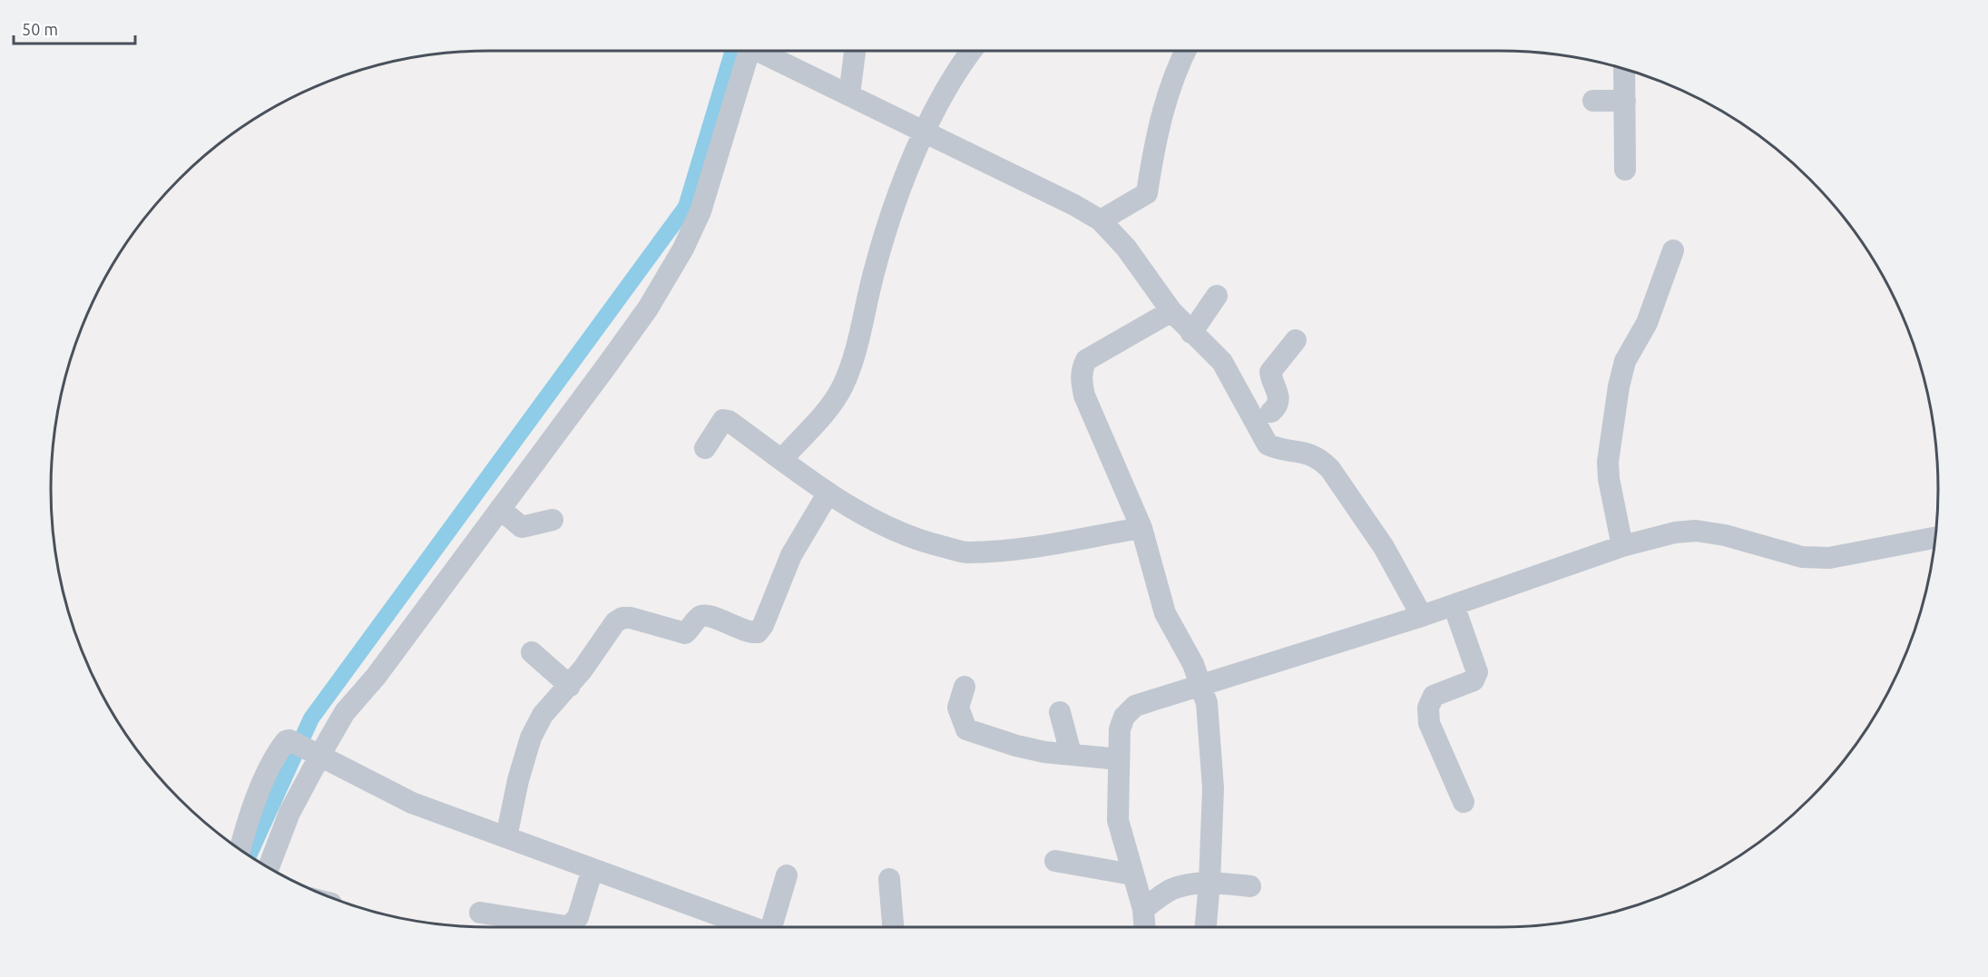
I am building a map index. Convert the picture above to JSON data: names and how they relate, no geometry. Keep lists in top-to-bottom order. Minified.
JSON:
{"scale_bar":"50 m"}
